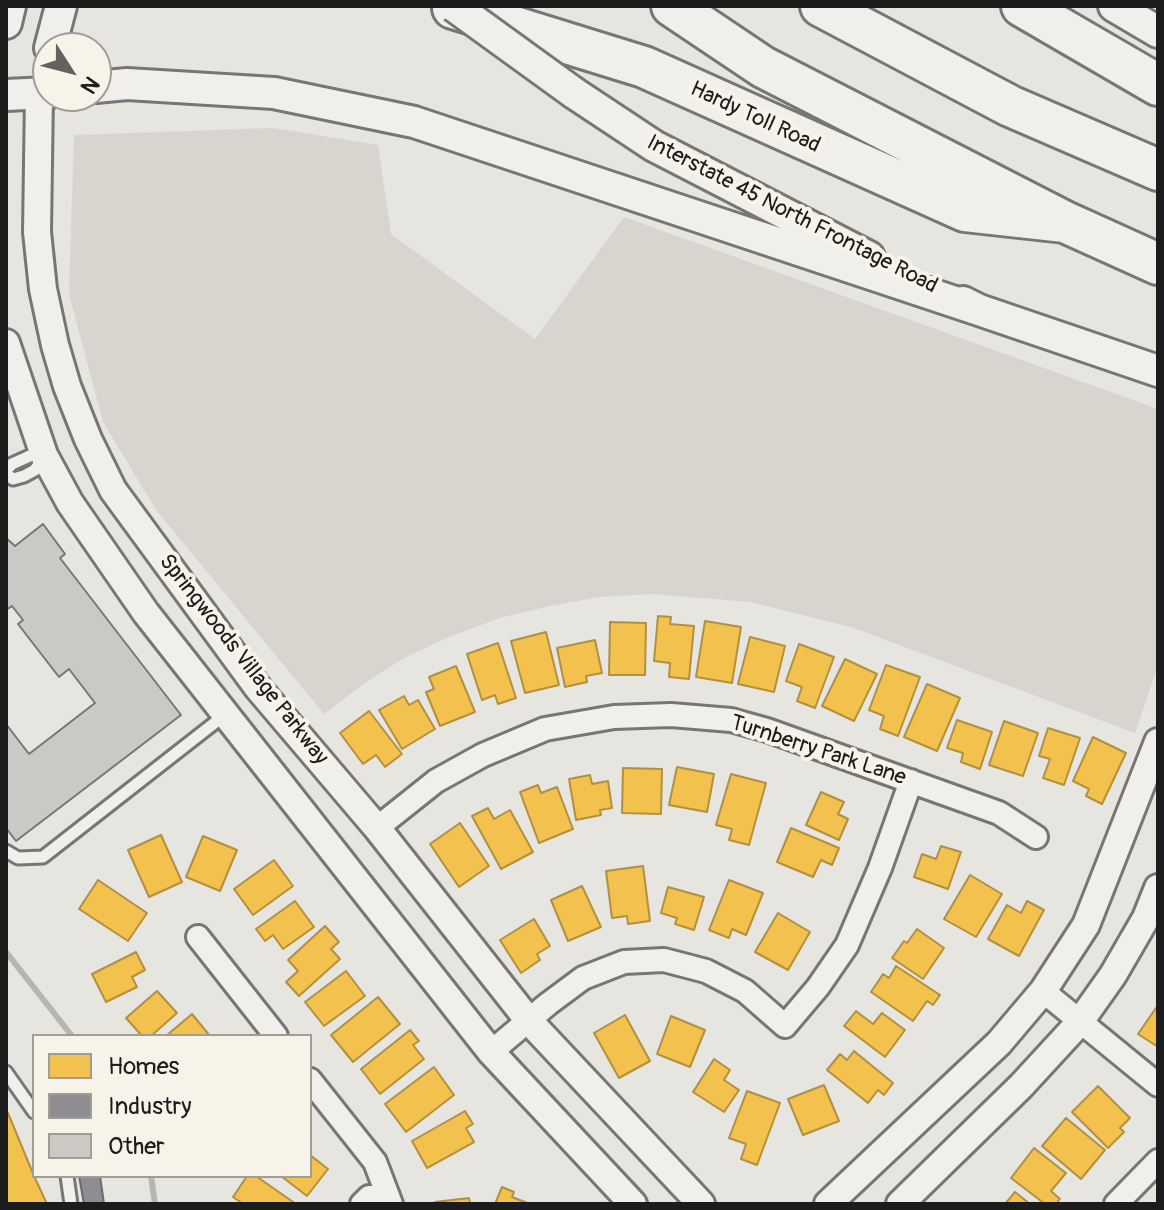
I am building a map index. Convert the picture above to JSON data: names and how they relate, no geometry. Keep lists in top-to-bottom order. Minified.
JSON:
{"streets":{"highway":["Hardy Toll Road"],"main road":["Interstate 45 North Frontage Road","Springwoods Village Parkway"],"street":["Turnberry Park Lane"]},"crossings":[["Springwoods Village Parkway","Turnberry Park Lane"]],"legend":["Homes","Industry","Other"],"north":"bottom right"}
